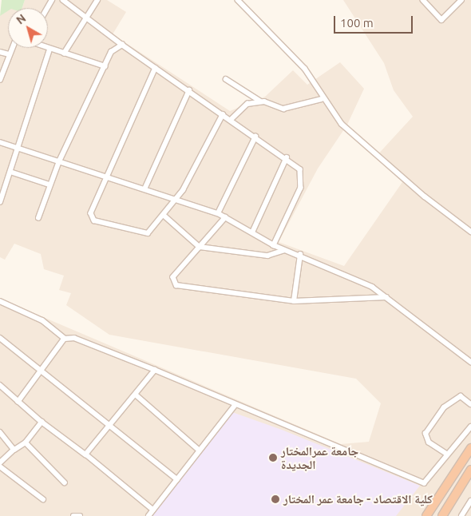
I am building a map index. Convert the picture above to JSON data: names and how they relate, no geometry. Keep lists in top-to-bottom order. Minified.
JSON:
{"places":["جامعة عمرالمختار الجديدة","كلية الاقتصاد - جامعة عمر المختار"],"scale_bar":"100 m","north":"top left"}
